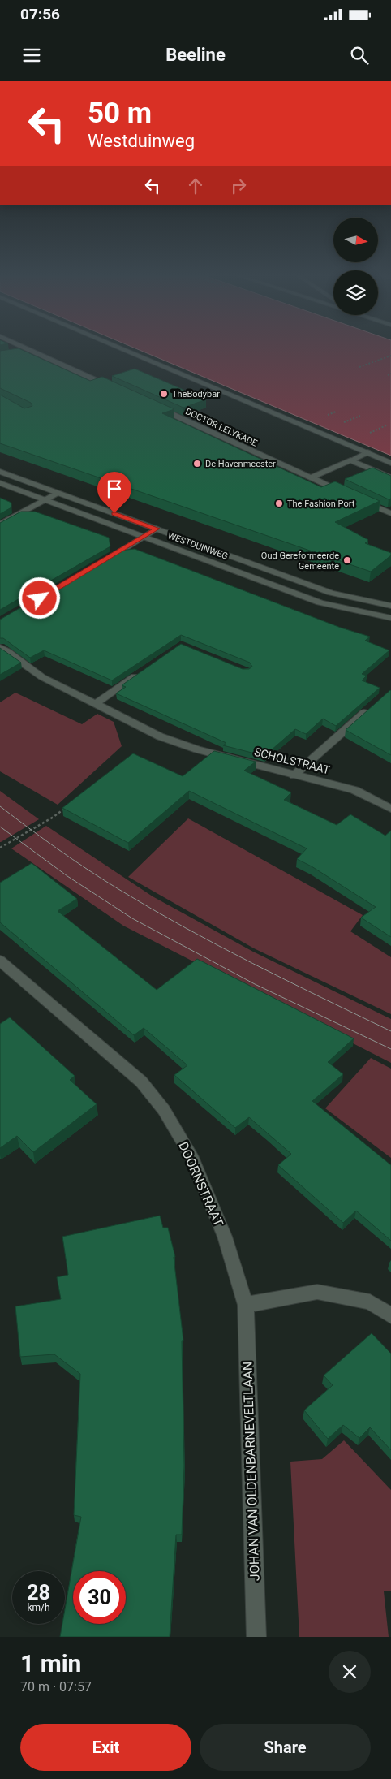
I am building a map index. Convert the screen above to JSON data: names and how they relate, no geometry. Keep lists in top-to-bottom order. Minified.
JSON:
{"streets":{"street":["DOCTOR LELYKADE","WESTDUINWEG","SCHOLSTRAAT","DOORNSTRAAT","JOHAN VAN OLDENBARNEVELTLAAN"]},"crossings":[["DOORNSTRAAT","JOHAN VAN OLDENBARNEVELTLAAN"]],"places":["TheBodybar","De Havenmeester","The Fashion Port","Oud Gereformeerde Gemeente"],"north":"right","page":{"status":"07:56","header":"Beeline","turn":["50 m","Westduinweg"],"speed":"28 km/h","limit":"30","heading":["1 min","70 m · 07:57"],"buttons":["Exit","Share"]}}
